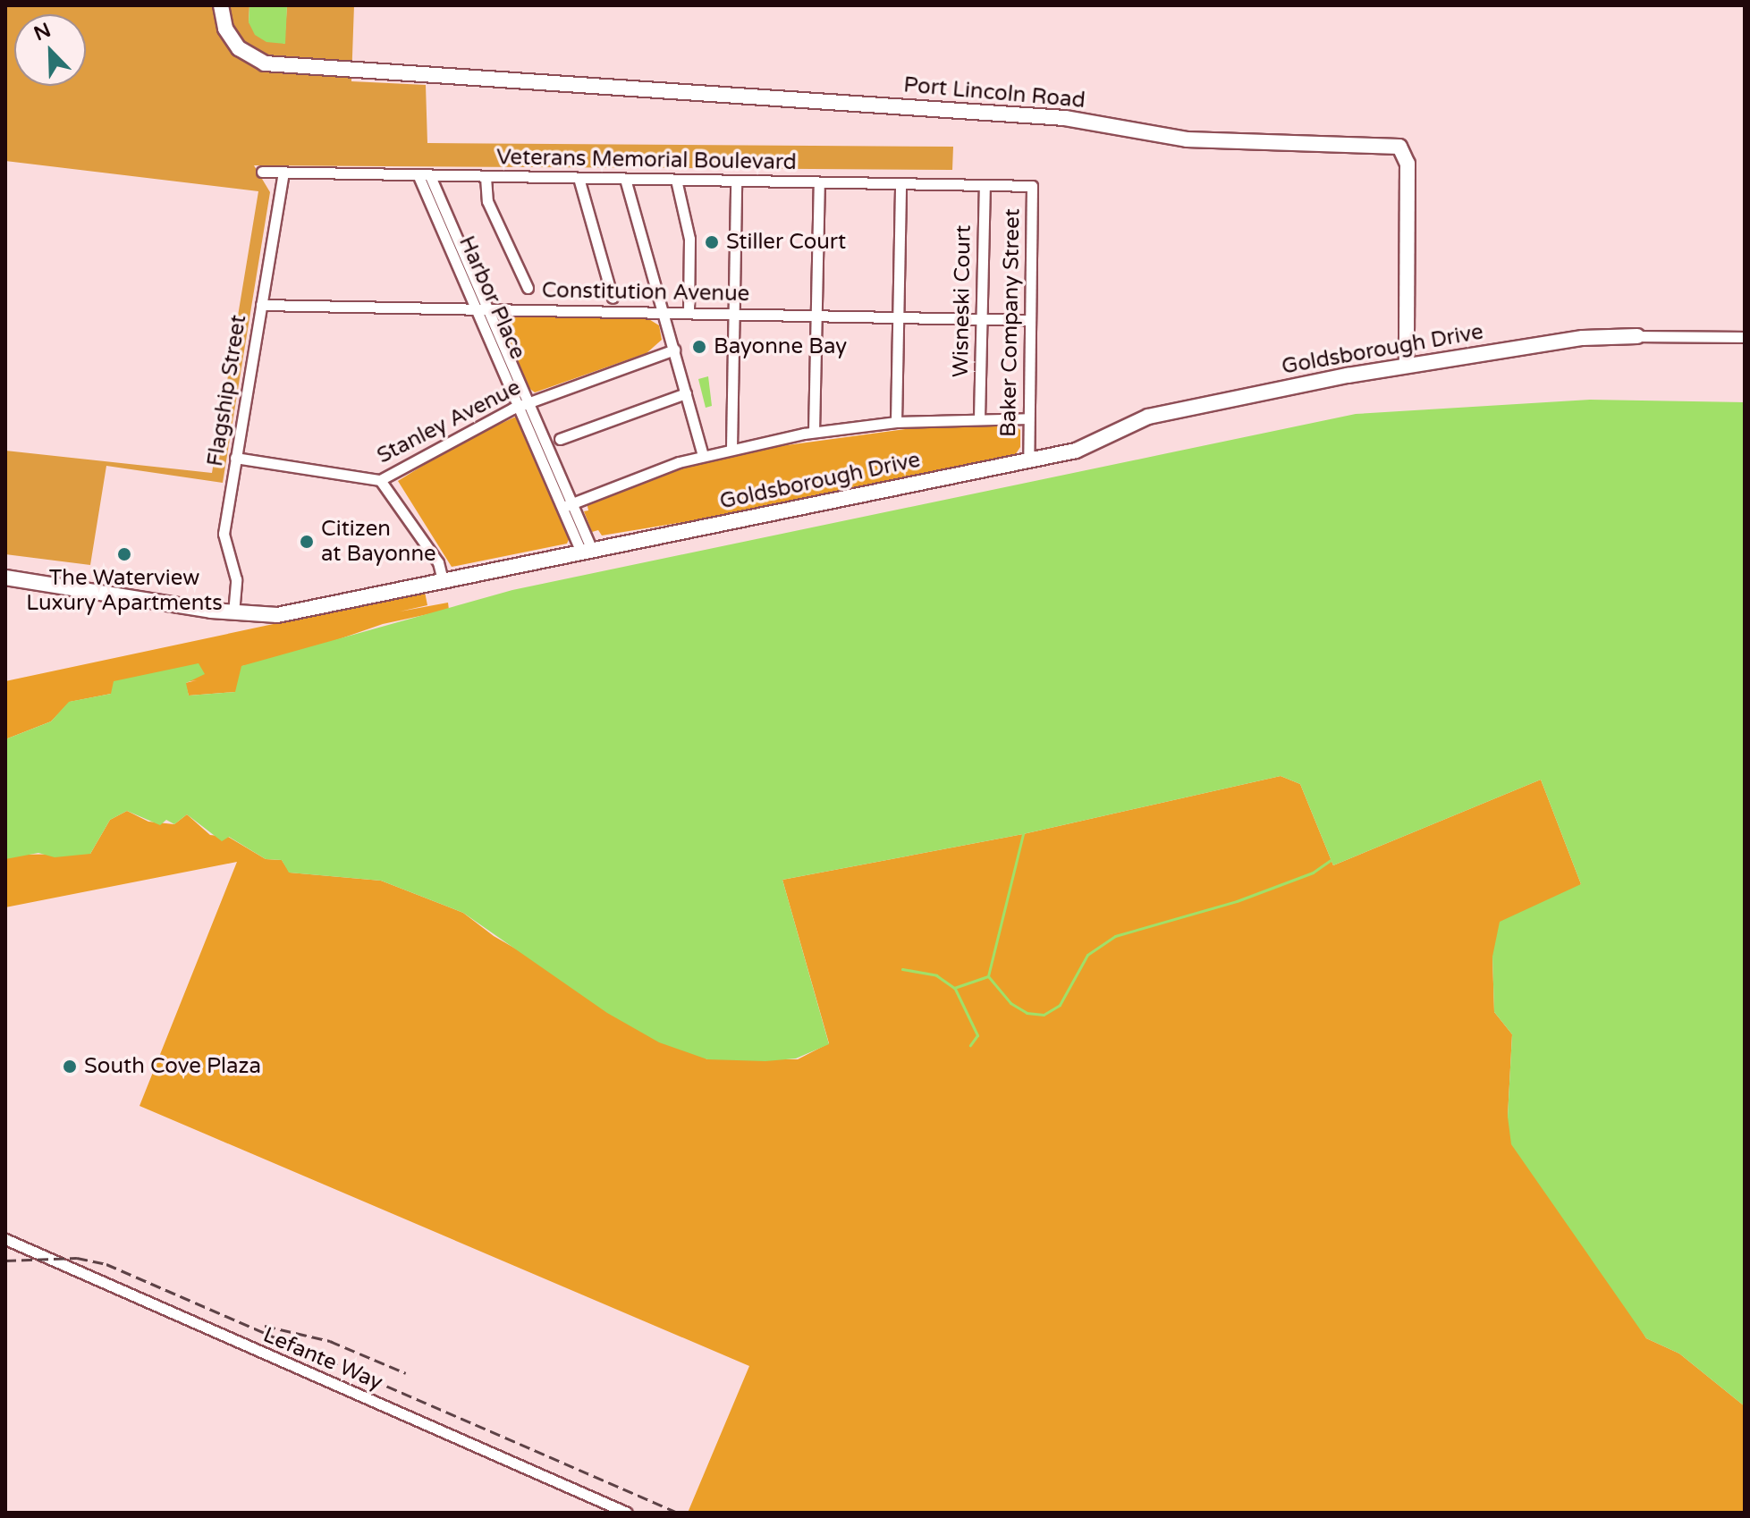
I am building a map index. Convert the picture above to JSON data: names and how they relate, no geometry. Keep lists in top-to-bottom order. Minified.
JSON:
{"streets":{"street":["Port Lincoln Road","Veterans Memorial Boulevard","Constitution Avenue","Harbor Place","Wisneski Court","Baker Company Street","Goldsborough Drive","Flagship Street","Stanley Avenue","Lefante Way"]},"crossings":[["Port Lincoln Road","Goldsborough Drive"],["Veterans Memorial Boulevard","Harbor Place"],["Veterans Memorial Boulevard","Wisneski Court"],["Veterans Memorial Boulevard","Baker Company Street"],["Veterans Memorial Boulevard","Flagship Street"],["Constitution Avenue","Harbor Place"],["Constitution Avenue","Wisneski Court"],["Constitution Avenue","Baker Company Street"],["Constitution Avenue","Flagship Street"],["Harbor Place","Goldsborough Drive"],["Harbor Place","Stanley Avenue"],["Baker Company Street","Goldsborough Drive"],["Goldsborough Drive","Flagship Street"],["Flagship Street","Stanley Avenue"]],"places":["Stiller Court","Bayonne Bay","Citizen at Bayonne","The Waterview Luxury Apartments","South Cove Plaza"],"north":"top left"}
